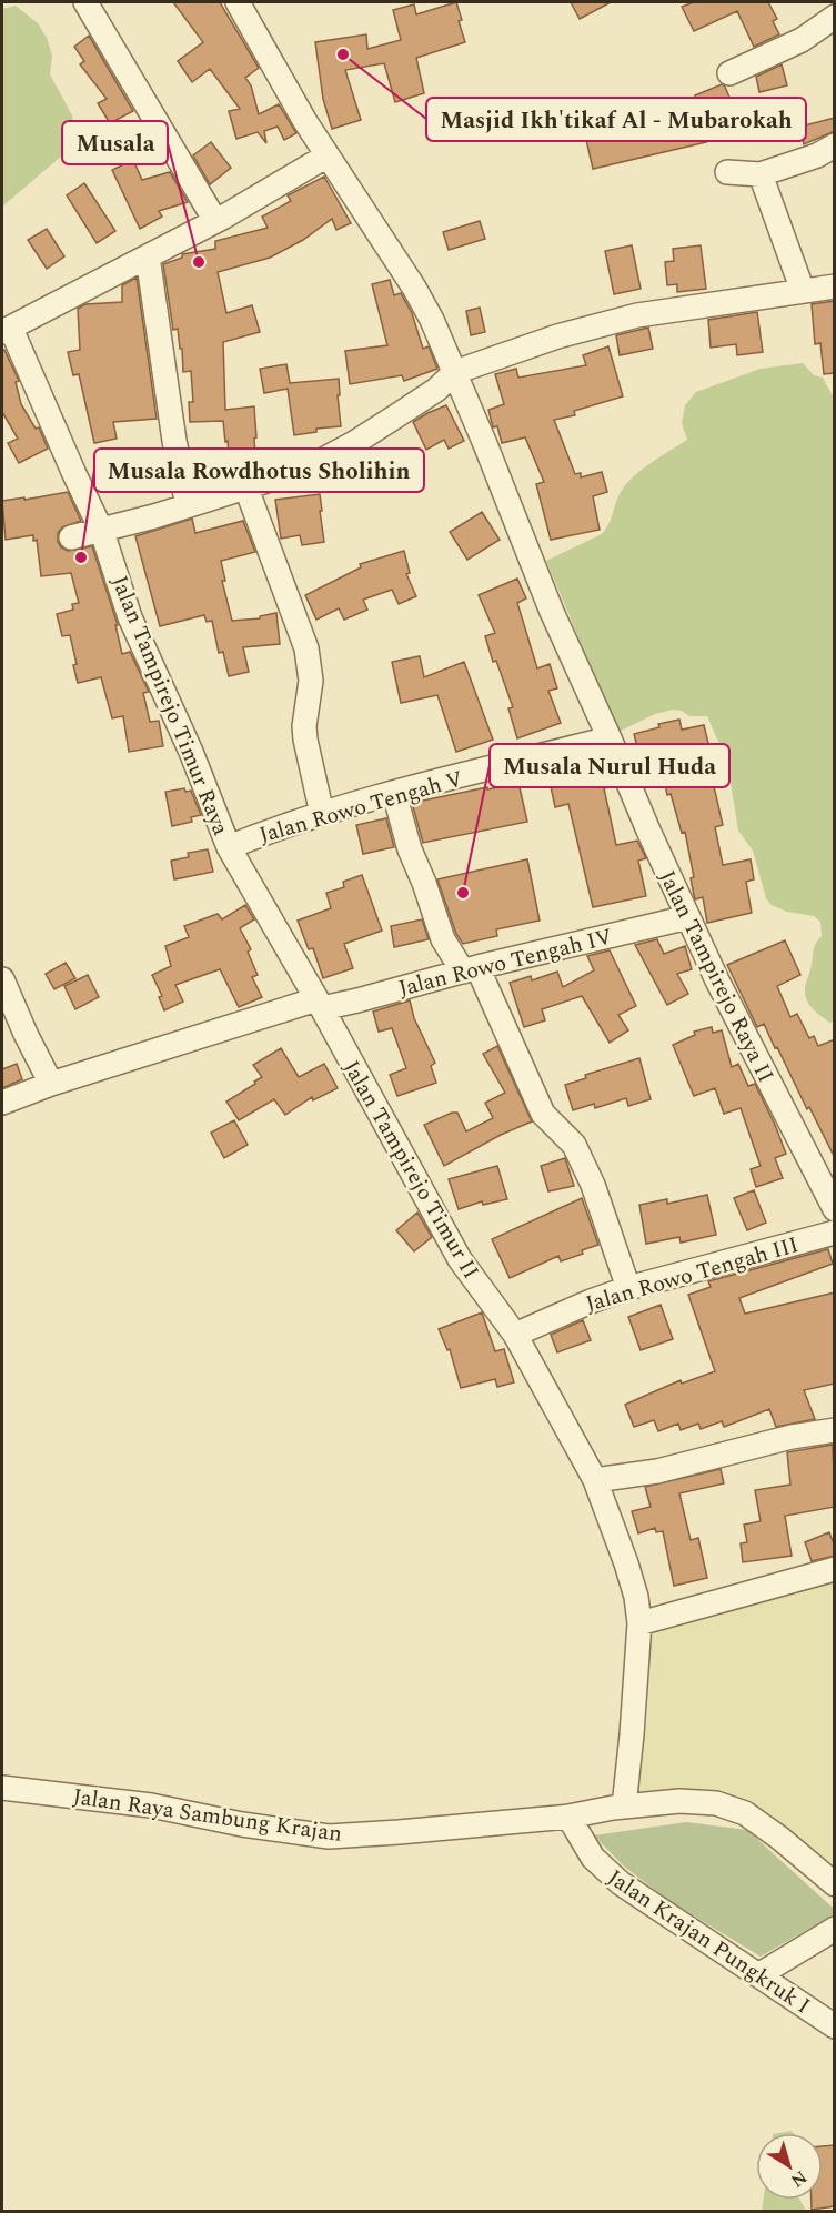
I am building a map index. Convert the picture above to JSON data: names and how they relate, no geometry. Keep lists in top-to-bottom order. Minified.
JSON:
{"streets":{"street":["Jalan Tampirejo Timur Raya","Jalan Rowo Tengah V","Jalan Rowo Tengah IV","Jalan Tampirejo Raya II","Jalan Tampirejo Timur II","Jalan Rowo Tengah III","Jalan Raya Sambung Krajan","Jalan Krajan Pungkruk I"]},"crossings":[["Jalan Tampirejo Timur Raya","Jalan Rowo Tengah V"],["Jalan Tampirejo Timur Raya","Jalan Rowo Tengah IV"],["Jalan Tampirejo Timur Raya","Jalan Tampirejo Timur II"],["Jalan Rowo Tengah V","Jalan Tampirejo Raya II"],["Jalan Rowo Tengah IV","Jalan Tampirejo Raya II"],["Jalan Rowo Tengah IV","Jalan Tampirejo Timur II"],["Jalan Tampirejo Timur II","Jalan Rowo Tengah III"],["Jalan Tampirejo Timur II","Jalan Raya Sambung Krajan"],["Jalan Raya Sambung Krajan","Jalan Krajan Pungkruk I"]],"places":["Masjid Ikh'tikaf Al - Mubarokah","Musala","Musala Rowdhotus Sholihin","Musala Nurul Huda"],"north":"bottom right"}
